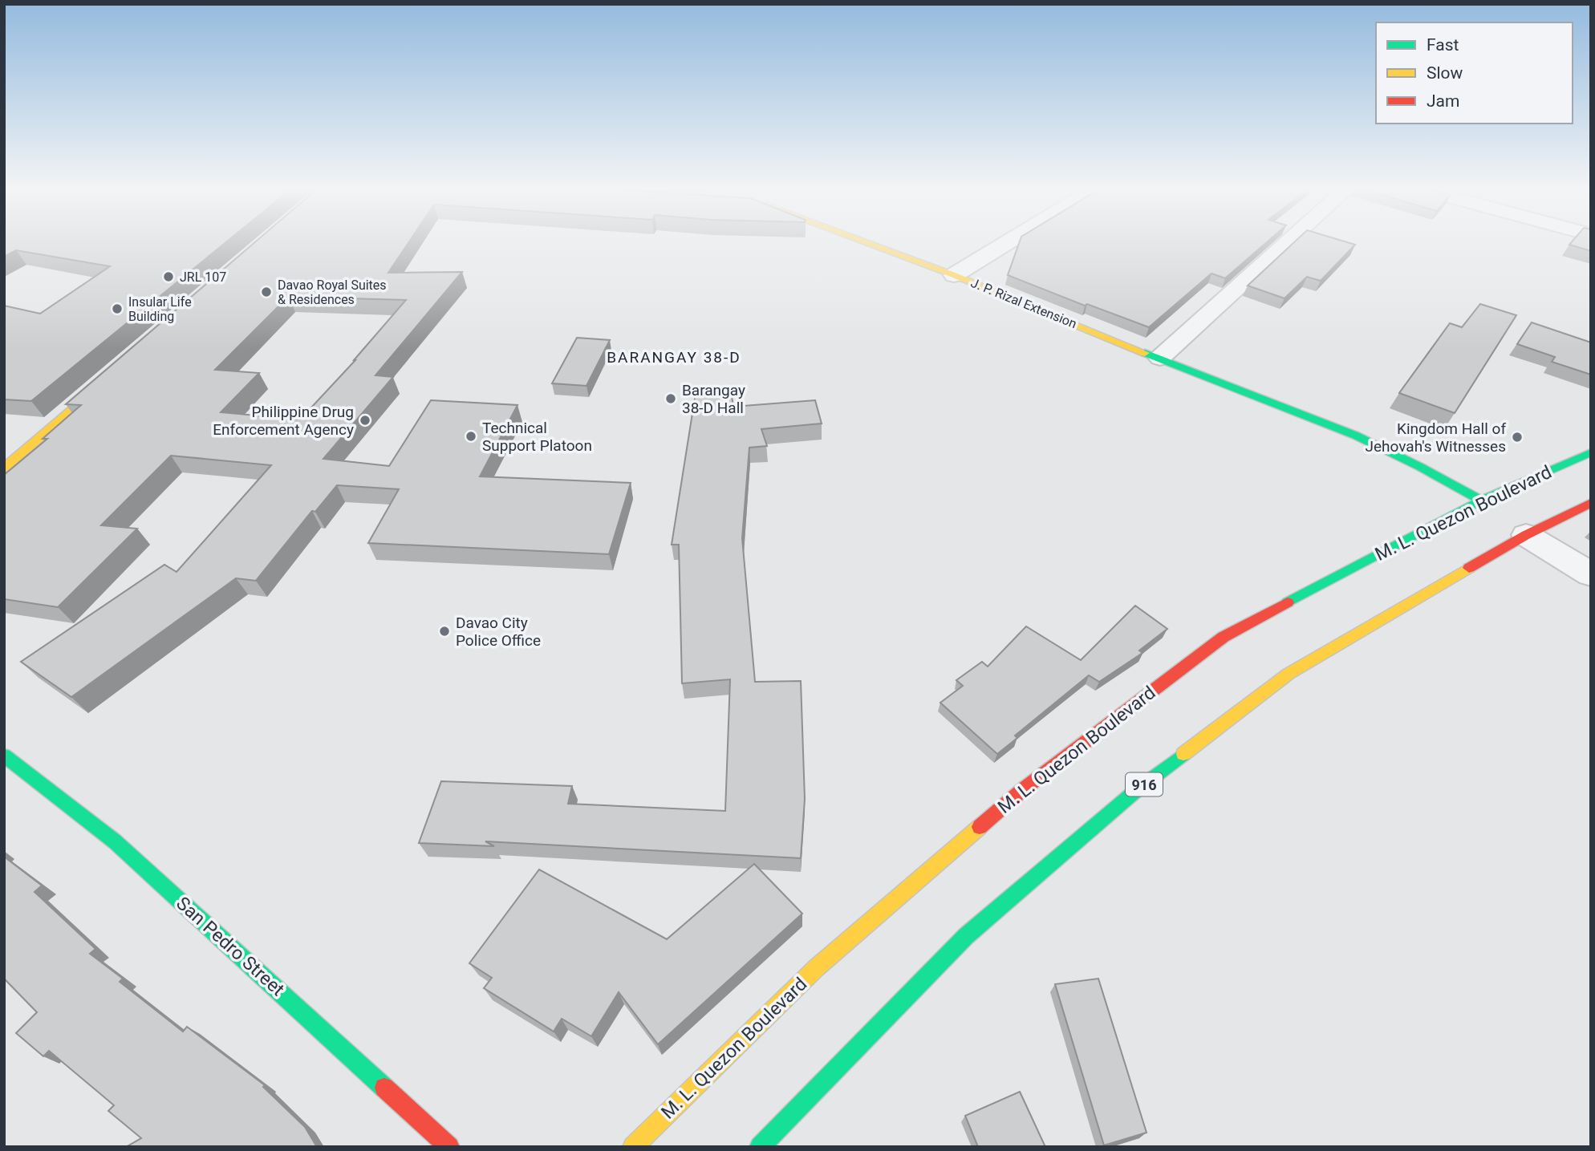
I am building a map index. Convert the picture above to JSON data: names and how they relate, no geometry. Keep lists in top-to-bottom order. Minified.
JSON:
{"streets":{"main road":["J. P. Rizal Extension","M. L. Quezon Boulevard","916","San Pedro Street"]},"crossings":[["J. P. Rizal Extension","M. L. Quezon Boulevard"]],"districts":["BARANGAY 38-D"],"places":["JRL 107","Davao Royal Suites & Residences","Insular Life Building","Barangay 38-D Hall","Philippine Drug Enforcement Agency","Technical Support Platoon","Kingdom Hall of Jehovah's Witnesses","Davao City Police Office"],"legend":["Fast","Slow","Jam"]}
